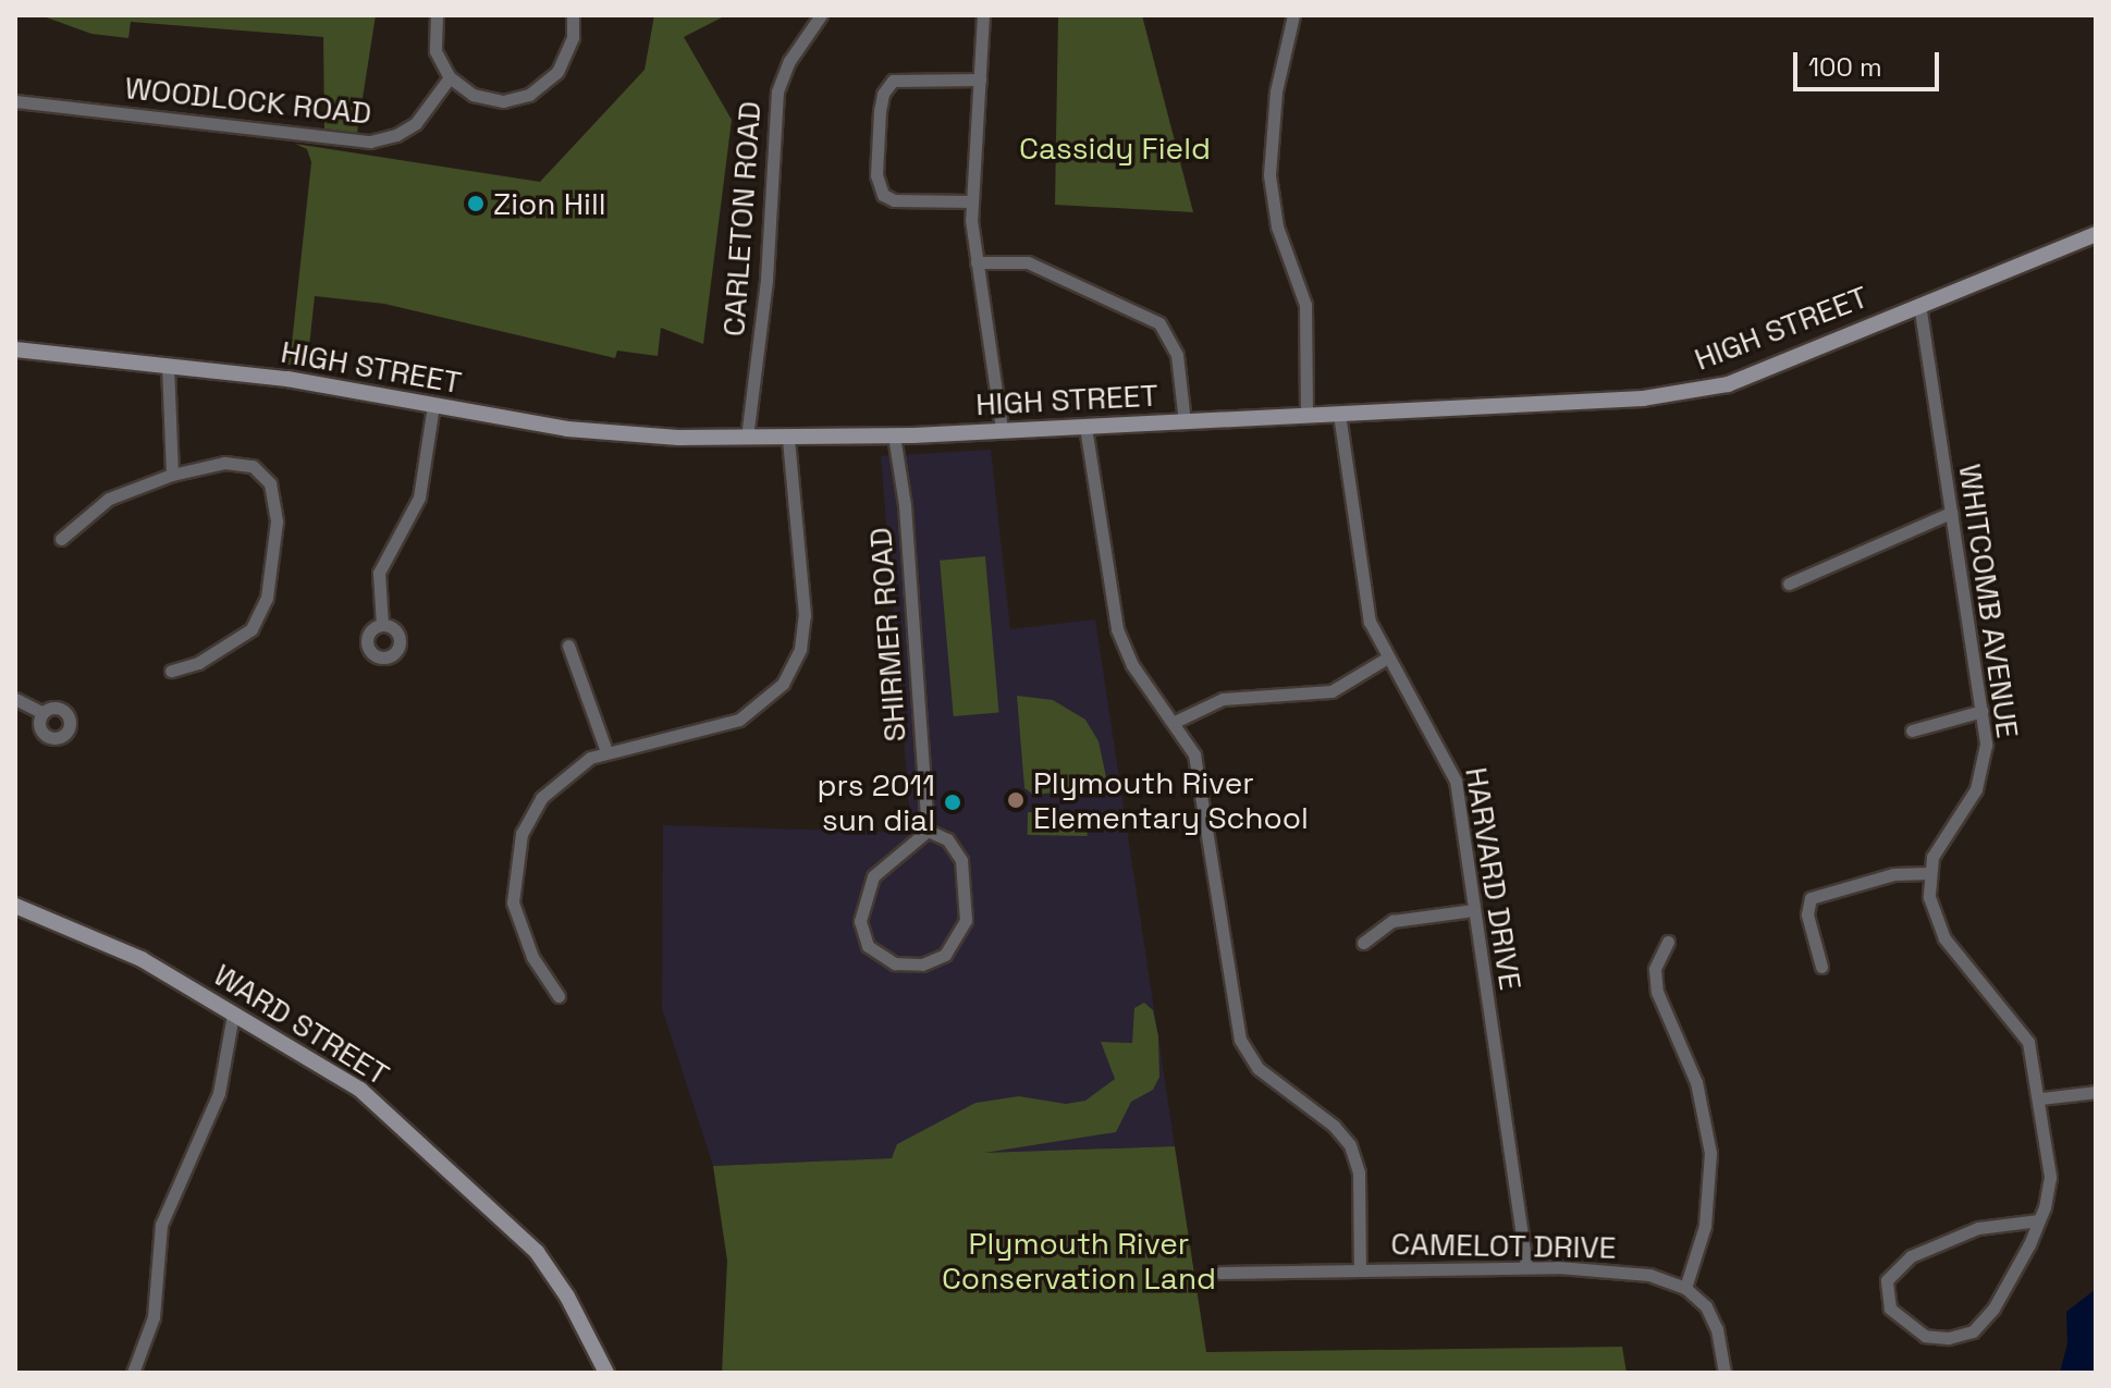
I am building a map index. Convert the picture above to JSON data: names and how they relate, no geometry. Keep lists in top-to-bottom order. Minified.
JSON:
{"streets":{"main road":["HIGH STREET","WARD STREET"],"street":["WOODLOCK ROAD","CARLETON ROAD","WHITCOMB AVENUE","SHIRMER ROAD","HARVARD DRIVE","CAMELOT DRIVE"]},"crossings":[["CARLETON ROAD","HIGH STREET"],["HIGH STREET","WHITCOMB AVENUE"],["HIGH STREET","SHIRMER ROAD"],["HIGH STREET","HARVARD DRIVE"],["HARVARD DRIVE","CAMELOT DRIVE"]],"parks":["Cassidy Field","Plymouth River Conservation Land"],"places":["Zion Hill","Plymouth River Elementary School","prs 2011 sun dial"],"scale_bar":"100 m"}
